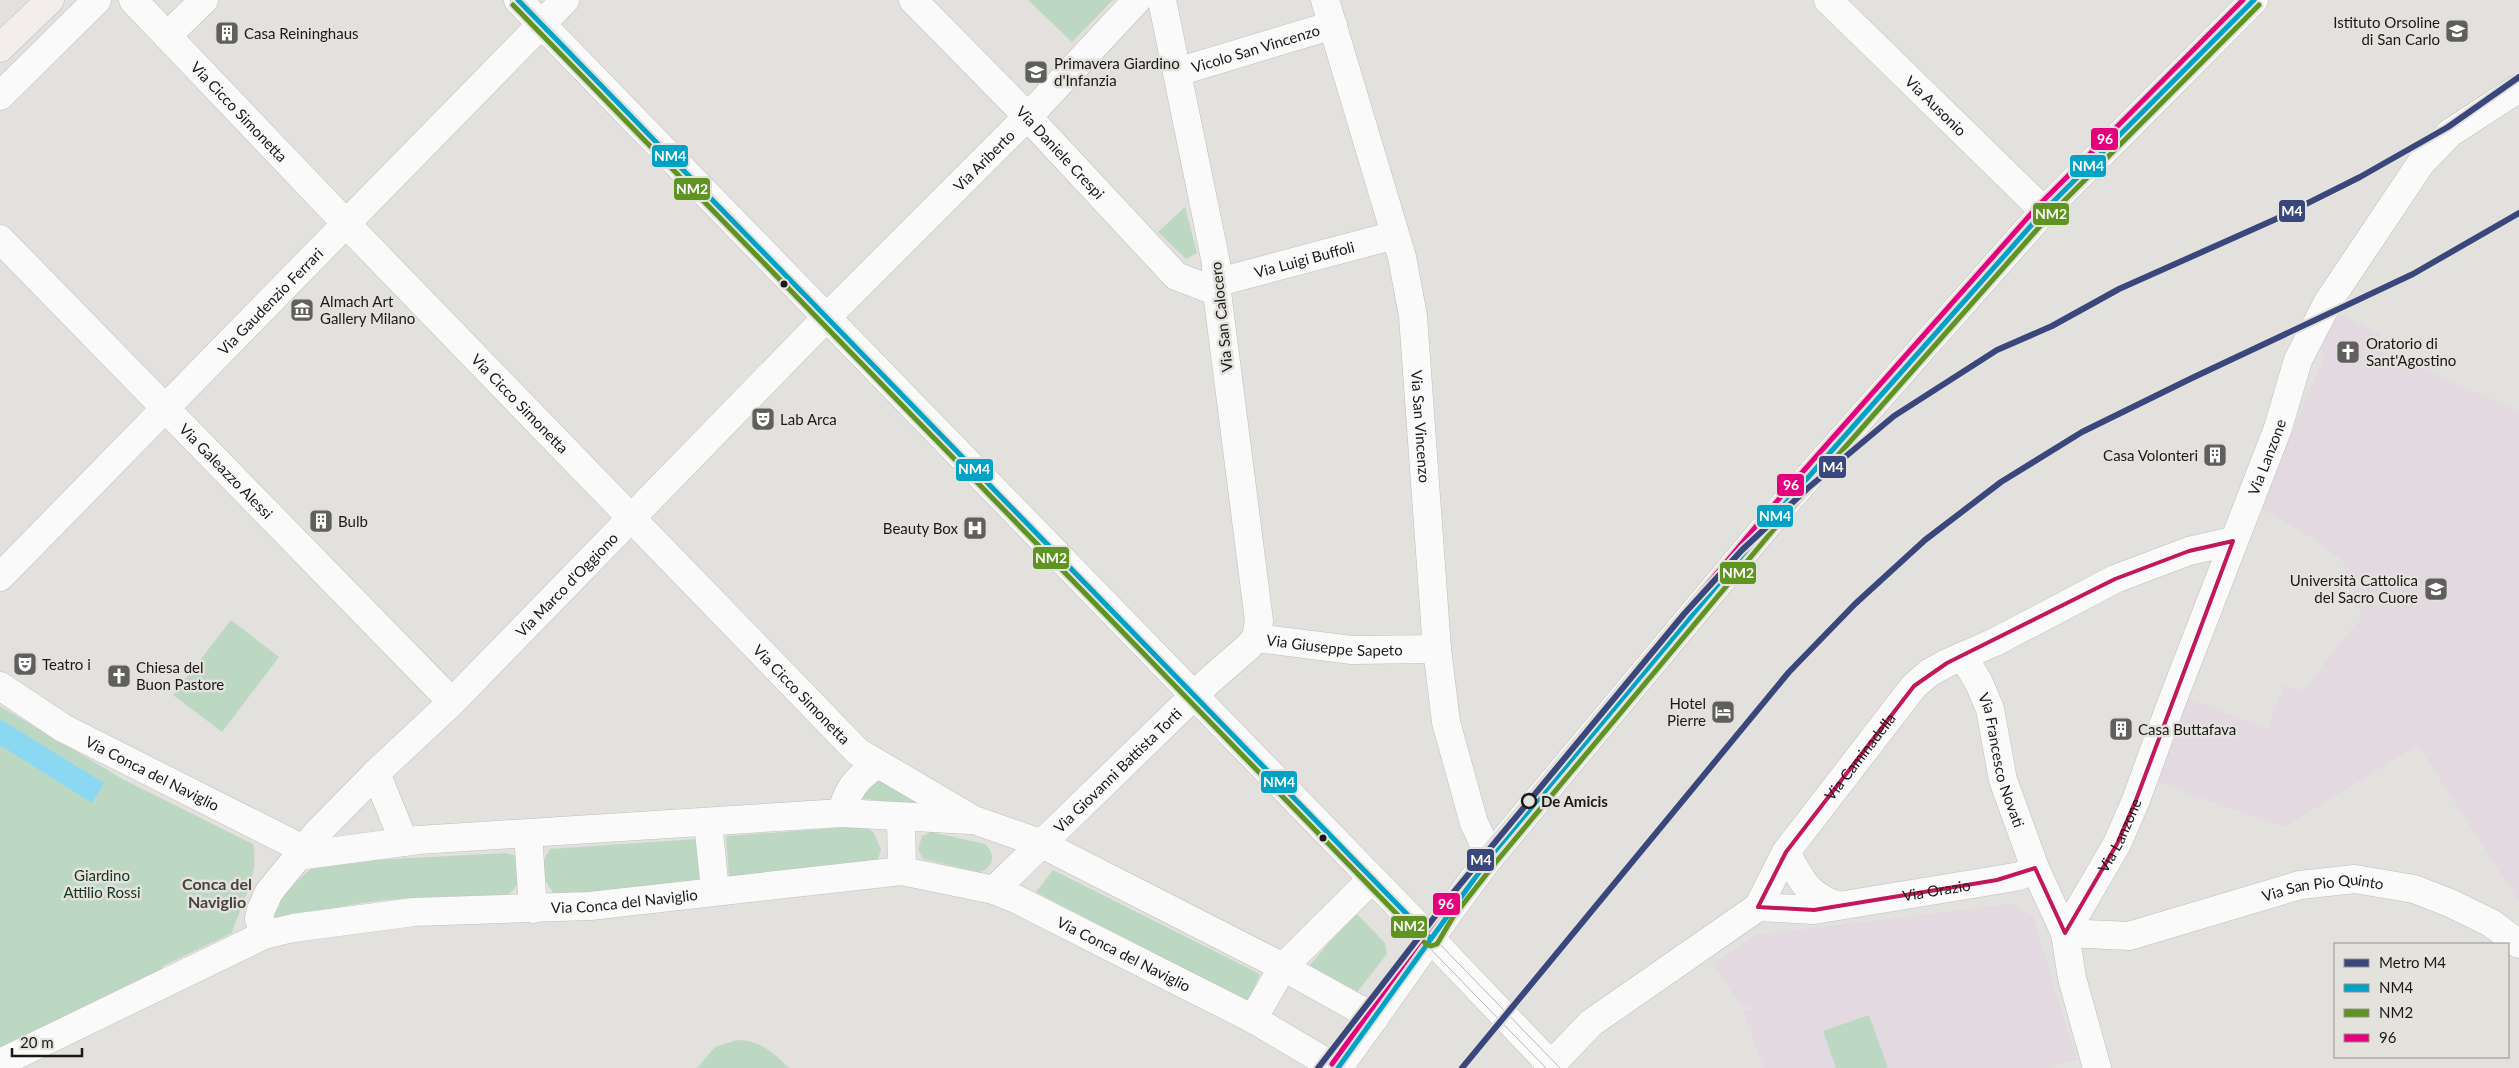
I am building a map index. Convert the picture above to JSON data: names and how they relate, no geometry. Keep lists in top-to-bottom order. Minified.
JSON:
{"streets":{"street":["Vicolo San Vincenzo","Via Ausonio","Via Cicco Simonetta","Via Daniele Crespi","Via Ariberto","Via Luigi Buffoli","Via Gaudenzio Ferrari","Via San Calocero","Via San Vincenzo","Via Lanzone","Via Galeazzo Alessi","Via Marco d'Oggiono","Via Giuseppe Sapeto","Via Caminadella","Via Francesco Novati","Via Giovanni Battista Torti","Via Conca del Naviglio","Via Orazio","Via San Pio Quinto"]},"crossings":[["Vicolo San Vincenzo","Via San Calocero"],["Vicolo San Vincenzo","Via San Vincenzo"],["Via Cicco Simonetta","Via Gaudenzio Ferrari"],["Via Cicco Simonetta","Via Marco d'Oggiono"],["Via Daniele Crespi","Via Ariberto"],["Via Daniele Crespi","Via Luigi Buffoli"],["Via Daniele Crespi","Via San Calocero"],["Via Ariberto","Via Marco d'Oggiono"],["Via Luigi Buffoli","Via San Calocero"],["Via Luigi Buffoli","Via San Vincenzo"],["Via Gaudenzio Ferrari","Via Galeazzo Alessi"],["Via San Calocero","Via Giuseppe Sapeto"],["Via San Vincenzo","Via Giuseppe Sapeto"],["Via Lanzone","Via Caminadella"],["Via Lanzone","Via Francesco Novati"],["Via Lanzone","Via San Pio Quinto"],["Via Galeazzo Alessi","Via Marco d'Oggiono"],["Via Marco d'Oggiono","Via Conca del Naviglio"],["Via Giuseppe Sapeto","Via Giovanni Battista Torti"],["Via Caminadella","Via Francesco Novati"],["Via Caminadella","Via Orazio"],["Via Francesco Novati","Via Orazio"],["Via Francesco Novati","Via San Pio Quinto"]],"districts":["Conca del Naviglio"],"parks":["Giardino Attilio Rossi"],"places":{"school or university":["Istituto Orsoline di San Carlo","Primavera Giardino d'Infanzia","Università Cattolica del Sacro Cuore"],"building":["Casa Reininghaus","Casa Volonteri","Bulb","Casa Buttafava"],"museum":["Almach Art Gallery Milano"],"church":["Oratorio di Sant'Agostino","Chiesa del Buon Pastore"],"theatre":["Lab Arca","Teatro i"],"hospital":["Beauty Box"],"hotel":["Hotel Pierre"],"other":["De Amicis"]},"lines":["transit line NM4","transit line 96","transit line NM2","metro line M4"],"legend":["Metro M4","NM4","NM2","96"],"scale_bar":"20 m"}
